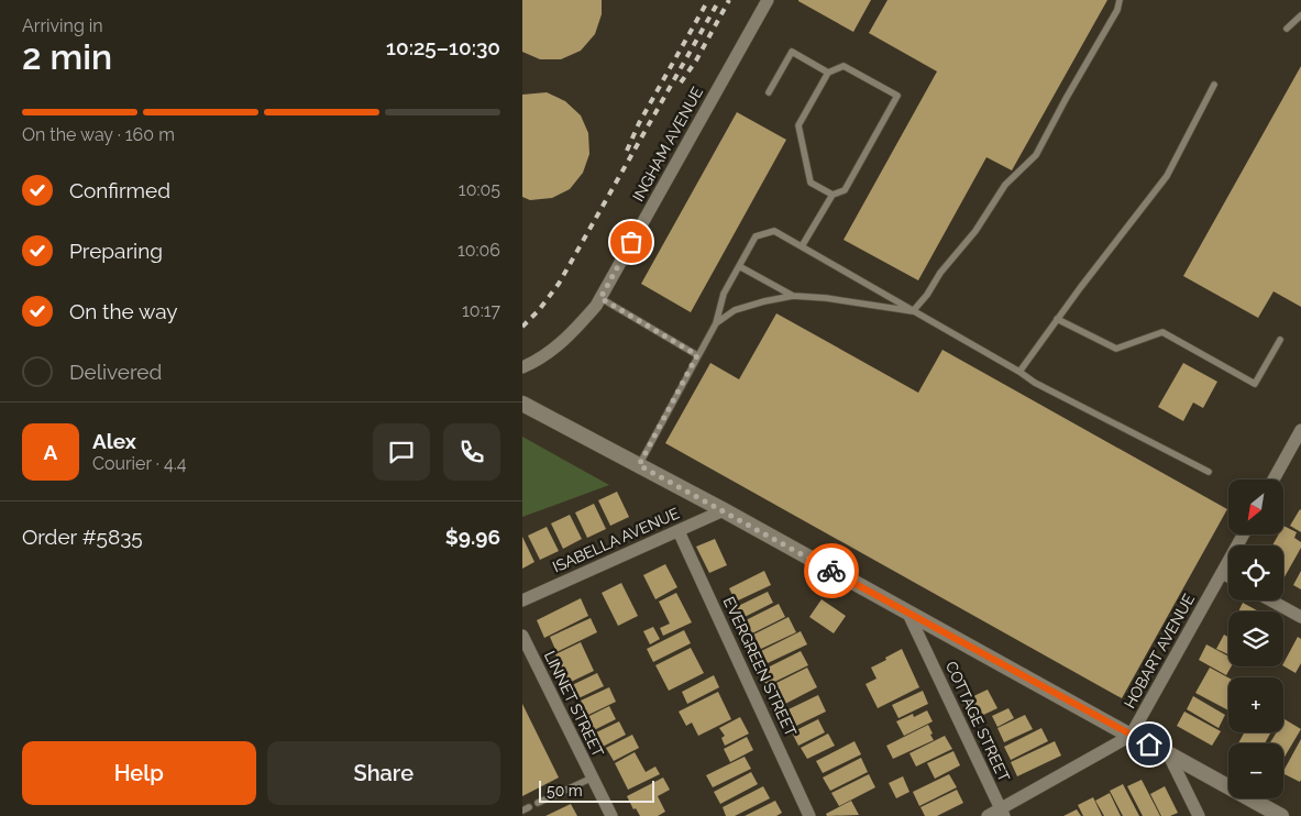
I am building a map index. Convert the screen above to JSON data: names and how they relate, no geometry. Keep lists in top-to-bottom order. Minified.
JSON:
{"streets":{"street":["INGHAM AVENUE","ISABELLA AVENUE","HOBART AVENUE","EVERGREEN STREET","LINNET STREET","COTTAGE STREET"]},"crossings":[["ISABELLA AVENUE","EVERGREEN STREET"]],"scale_bar":"50 m","north":"bottom left","page":{"heading":["2 min","Arriving in","10:25–10:30"],"panel":["Alex","Courier · 4.4","Order #5835","$9.96"],"bar":"On the way · 160 m","list":[["Confirmed","10:05"],["Preparing","10:06"],["On the way","10:17"],"Delivered"],"round":"A","map_buttons":["+","−"],"buttons":["Help","Share"],"scale":"50 m"}}
